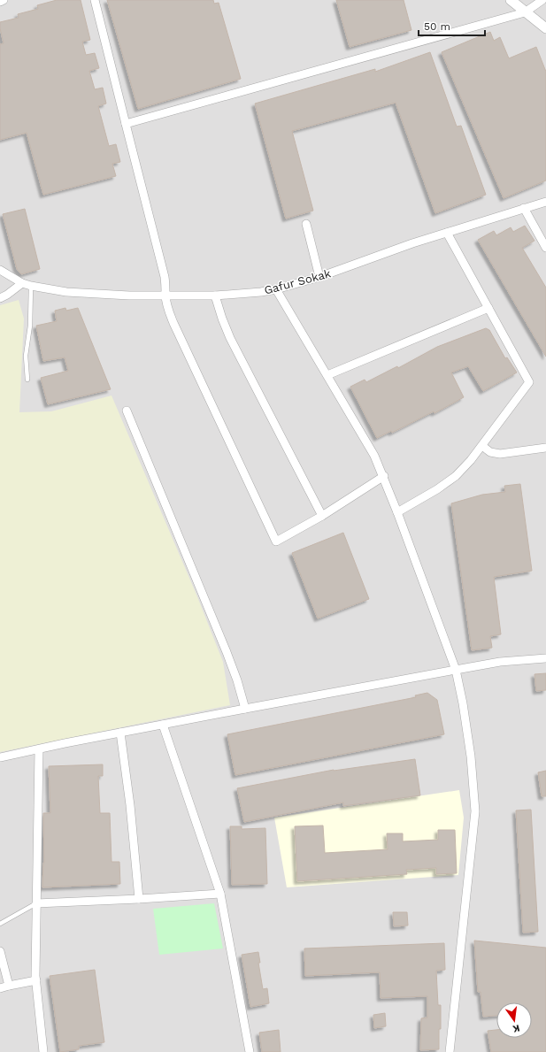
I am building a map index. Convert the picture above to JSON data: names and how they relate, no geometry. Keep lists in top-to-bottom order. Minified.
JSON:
{"streets":{"street":["Gafur Sokak"]},"scale_bar":"50 m","north":"bottom"}
